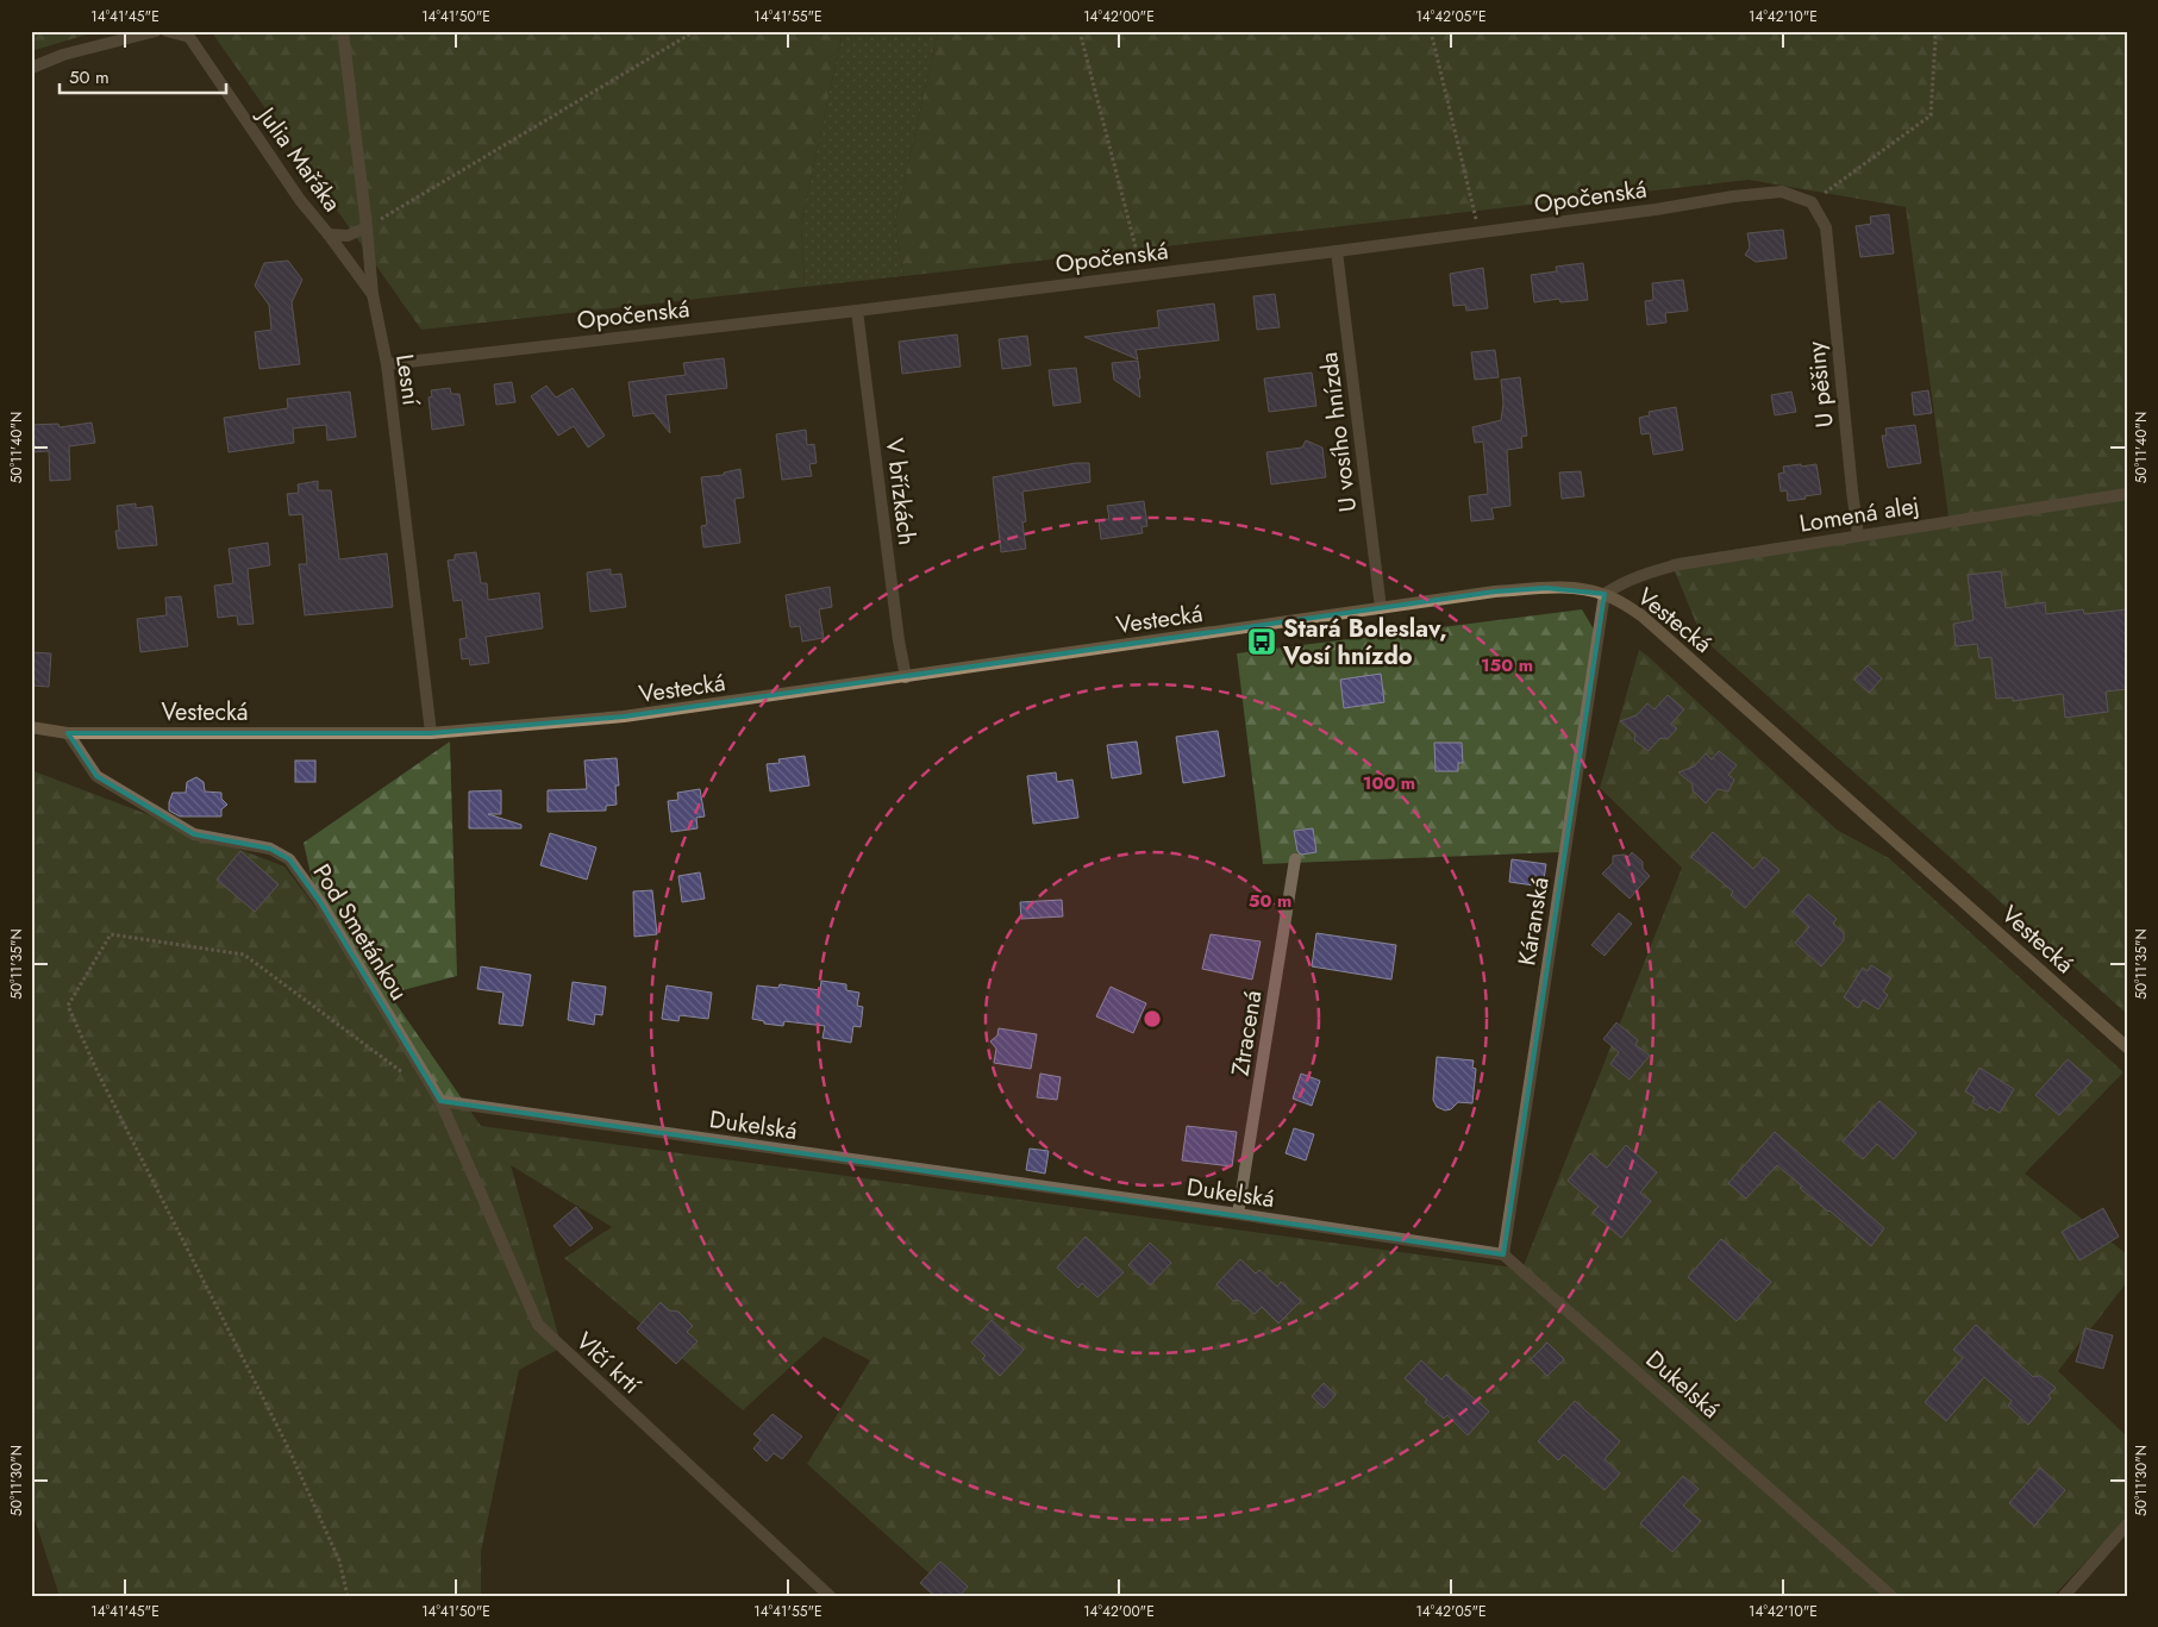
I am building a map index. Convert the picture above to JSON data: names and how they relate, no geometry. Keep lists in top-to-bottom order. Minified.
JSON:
{"streets":{"street":["Julia Mařáka","Opočenská","Lesní","U pěšiny","U vosího hnízda","V břízkách","Lomená alej","Vestecká","Káranská","Pod Smetánkou","Ztracená","Dukelská","Vlčí krtí"]},"crossings":[["Julia Mařáka","Lesní"],["Opočenská","Lesní"],["Opočenská","U pěšiny"],["Opočenská","U vosího hnízda"],["Opočenská","V břízkách"],["Lesní","Vestecká"],["U pěšiny","Lomená alej"],["U vosího hnízda","Vestecká"],["V břízkách","Vestecká"],["Lomená alej","Vestecká"],["Lomená alej","Káranská"],["Vestecká","Káranská"],["Vestecká","Pod Smetánkou"],["Káranská","Dukelská"],["Pod Smetánkou","Dukelská"],["Pod Smetánkou","Vlčí krtí"],["Ztracená","Dukelská"],["Dukelská","Vlčí krtí"]],"places":{"bus stop":["Stará Boleslav, Vosí hnízdo"]},"scale_bar":"50 m","coordinates":["14°41'45\"E","14°41'50\"E","14°41'55\"E","14°42'00\"E","14°42'05\"E","14°42'10\"E","50°11'40\"N","50°11'35\"N","50°11'30\"N"],"rings":["150 m","100 m","50 m"]}
